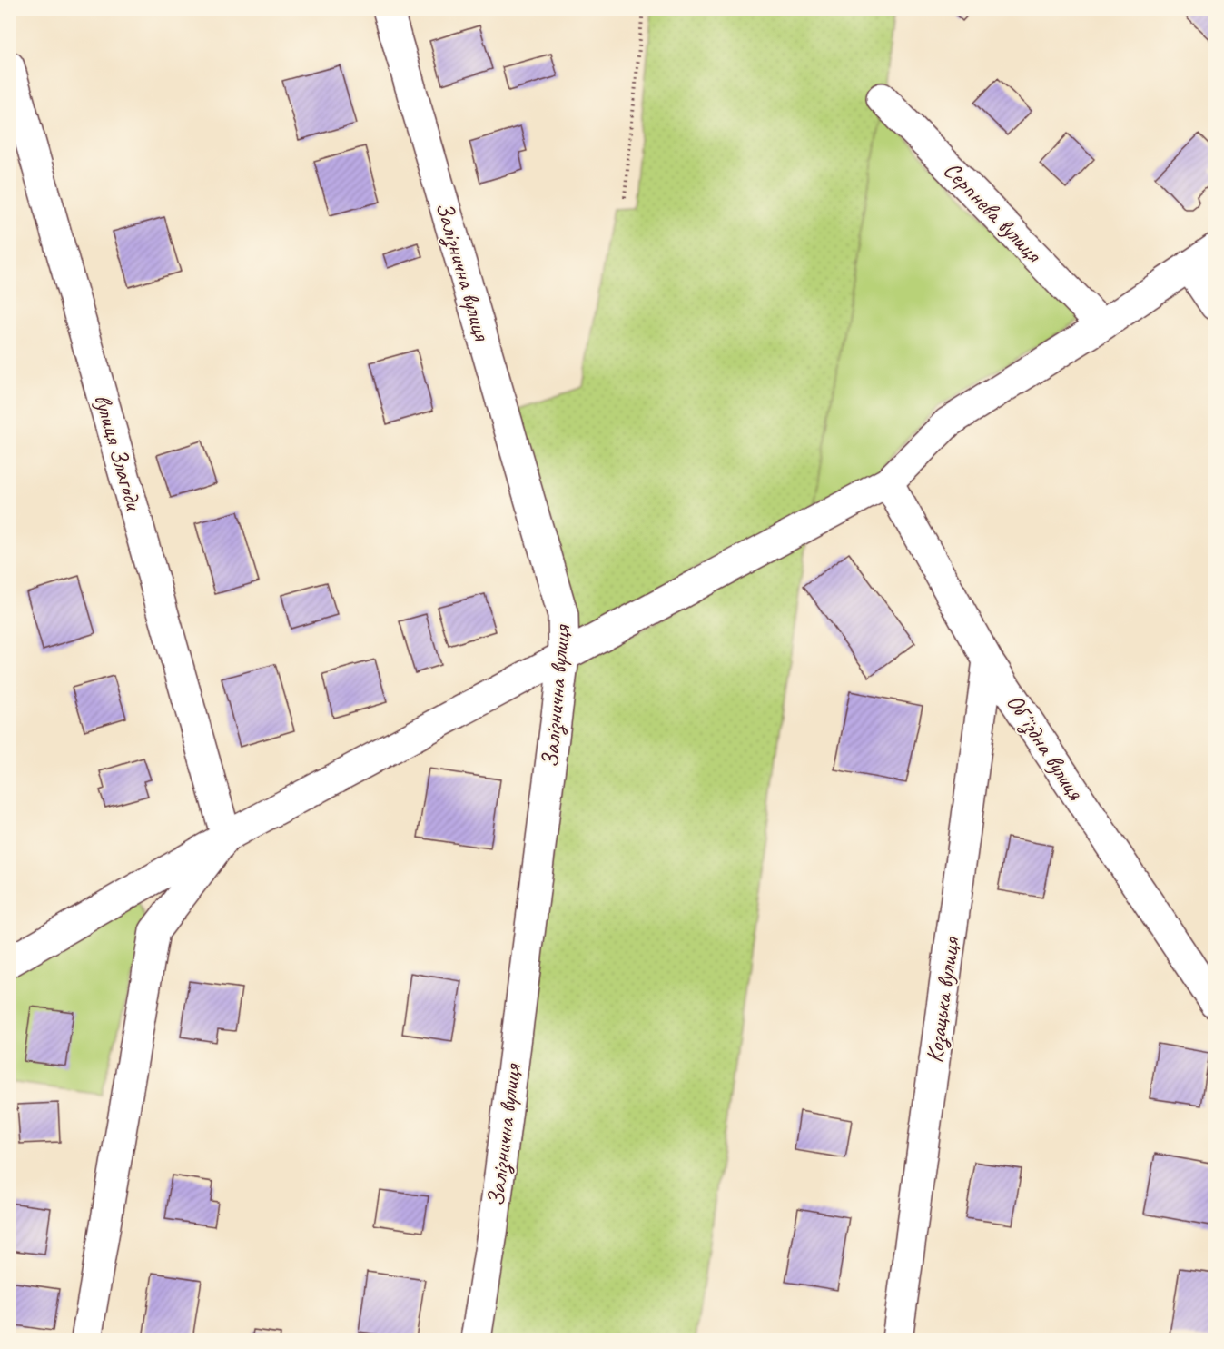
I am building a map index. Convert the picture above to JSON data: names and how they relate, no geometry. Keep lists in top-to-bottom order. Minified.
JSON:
{"streets":{"street":["Серпнева вулиця","Залізнична вулиця","вулиця Злагоди","Обʼїздна вулиця","Козацька вулиця"]},"crossings":[["Обʼїздна вулиця","Козацька вулиця"]]}
